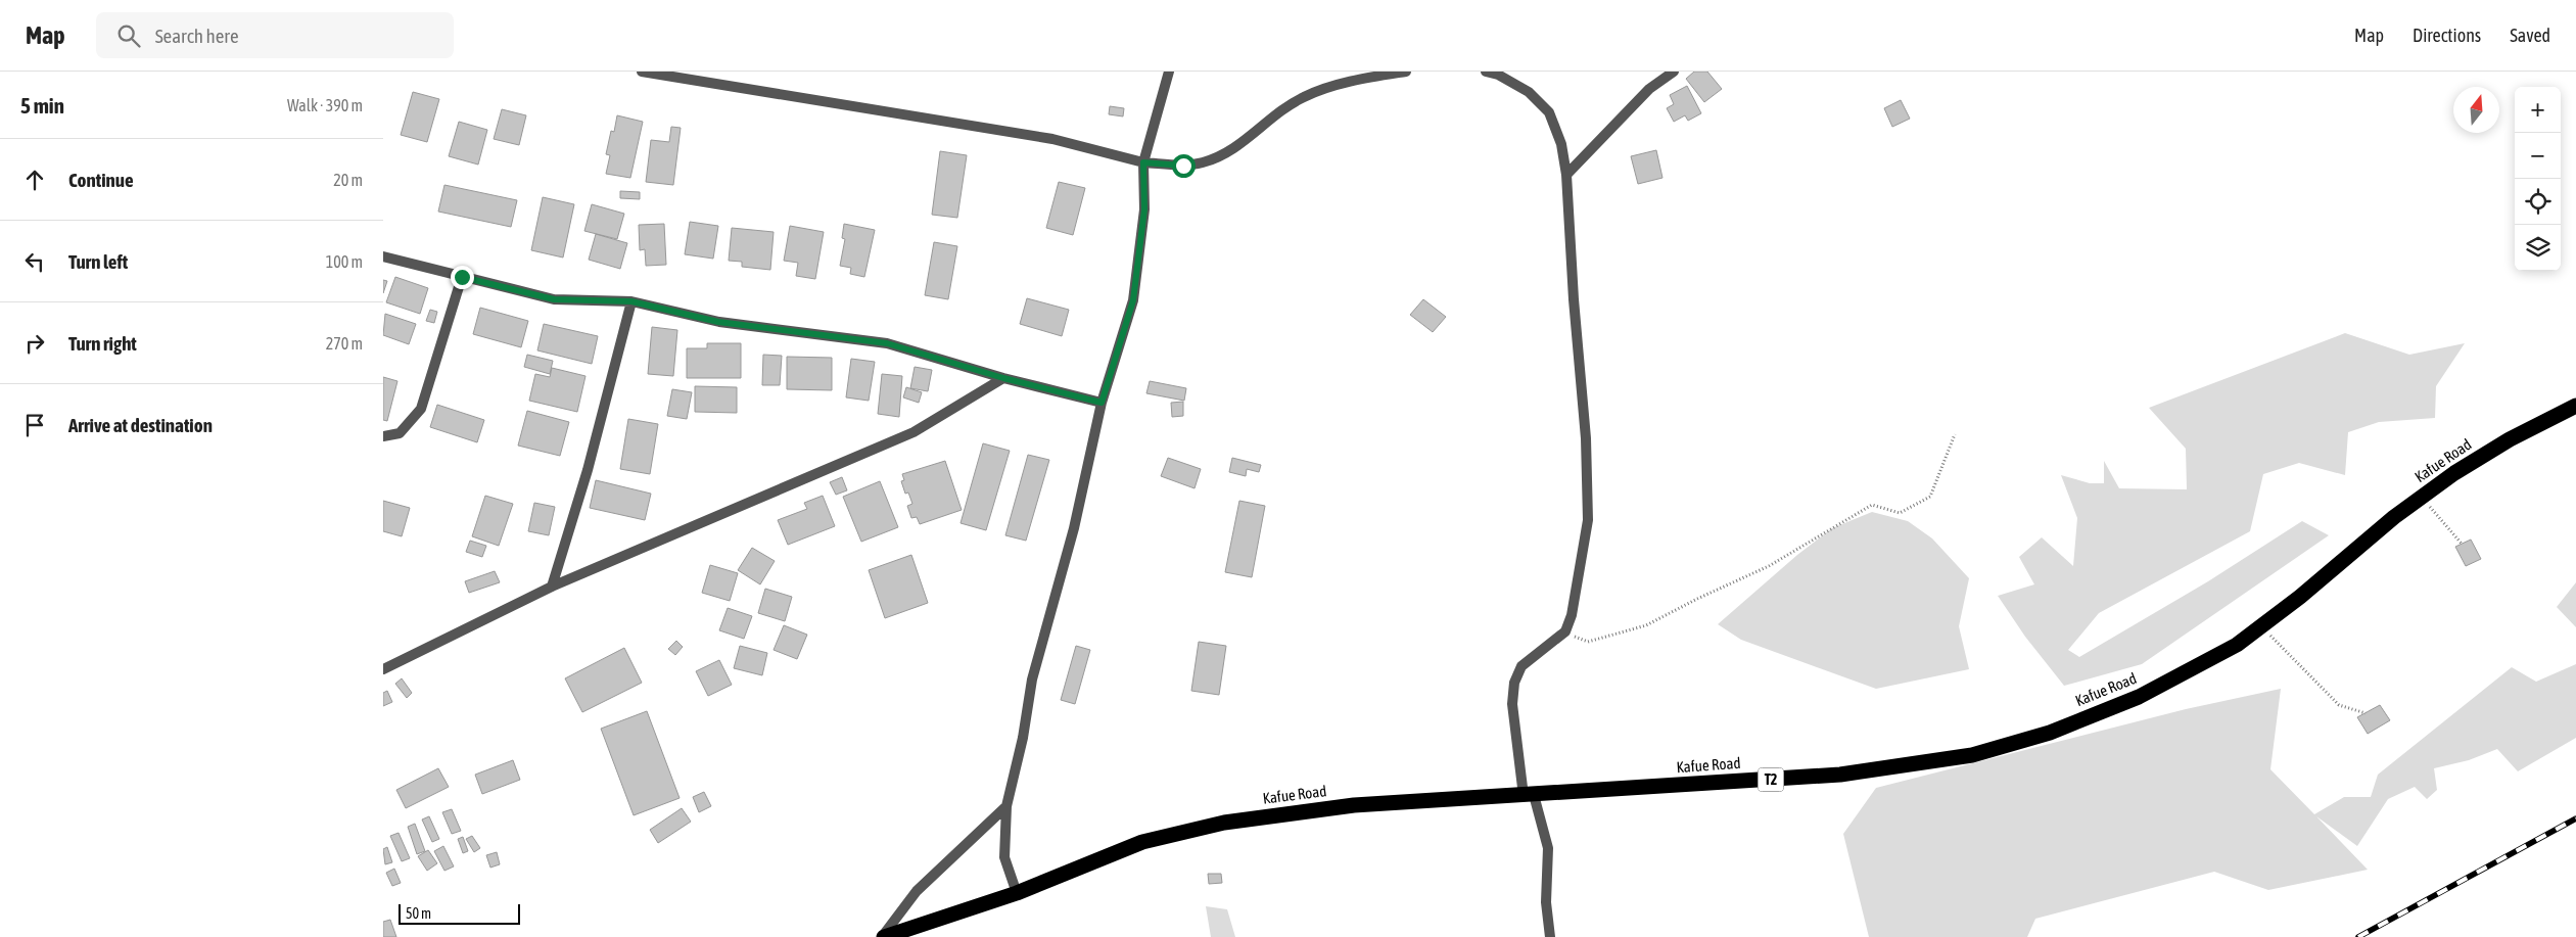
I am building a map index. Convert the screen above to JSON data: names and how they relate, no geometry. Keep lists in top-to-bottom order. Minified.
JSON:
{"streets":{"highway":["Kafue Road","T2"]},"scale_bar":"50 m","north":"top","page":{"header":"Map","search":"Search here","nav":["Map","Directions","Saved"],"heading":["5 min","Walk · 390 m"],"map_buttons":["+","−"],"list":[["Continue","20 m"],["Turn left","100 m"],["Turn right","270 m"],"Arrive at destination"],"scale":"50 m"}}
